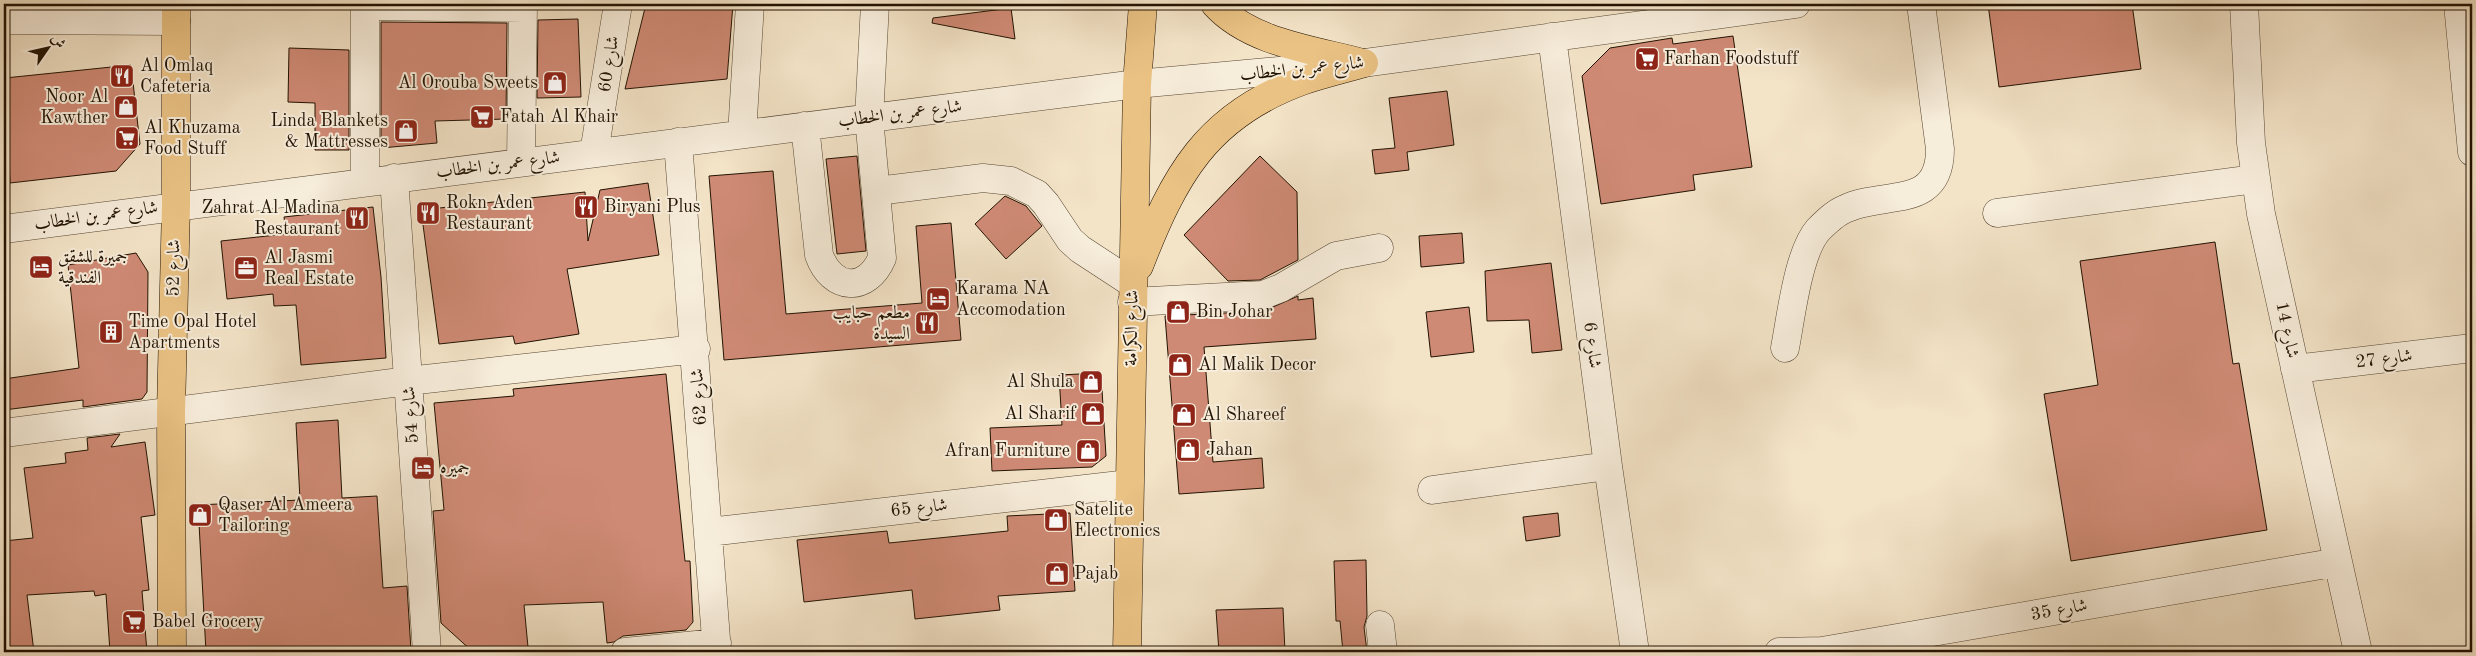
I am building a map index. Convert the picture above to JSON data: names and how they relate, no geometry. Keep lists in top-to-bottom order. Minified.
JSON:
{"streets":{"main road":["شارع 52","شارع الكرامة"],"street":["شارع 60","شارع عمر بن الخطاب","شارع 14","شارع 6","شارع 27","شارع 62","شارع 54","شارع 65","شارع 35"]},"crossings":[["شارع 60","شارع عمر بن الخطاب"],["شارع عمر بن الخطاب","شارع 52"],["شارع عمر بن الخطاب","شارع الكرامة"],["شارع عمر بن الخطاب","شارع 6"],["شارع عمر بن الخطاب","شارع 62"],["شارع عمر بن الخطاب","شارع 54"],["شارع الكرامة","شارع 65"],["شارع 14","شارع 27"],["شارع 14","شارع 35"],["شارع 62","شارع 65"]],"places":{"supermarket":["Farhan Foodstuff","Fatah Al Khair","Al Khuzama Food Stuff","Babel Grocery"],"restaurant":["Al Omlaq Cafeteria","Biryani Plus","Rokn Aden Restaurant","Zahrat Al Madina Restaurant","مطعم حبايب السيدة"],"shop":["Al Orouba Sweets","Noor Al Kawther","Linda Blankets & Mattresses","Bin Johar","Al Malik Decor","Al Shula","Al Sharif","Al Shareef","Jahan","Afran Furniture","Qaser Al Ameera Tailoring","Satelite Electronics","Pajab"],"hotel":["جميرة للشقق الفندقية","Karama NA Accomodation","جميره"],"office":["Al Jasmi Real Estate"],"building":["Time Opal Hotel Apartments"]},"north":"top right"}
